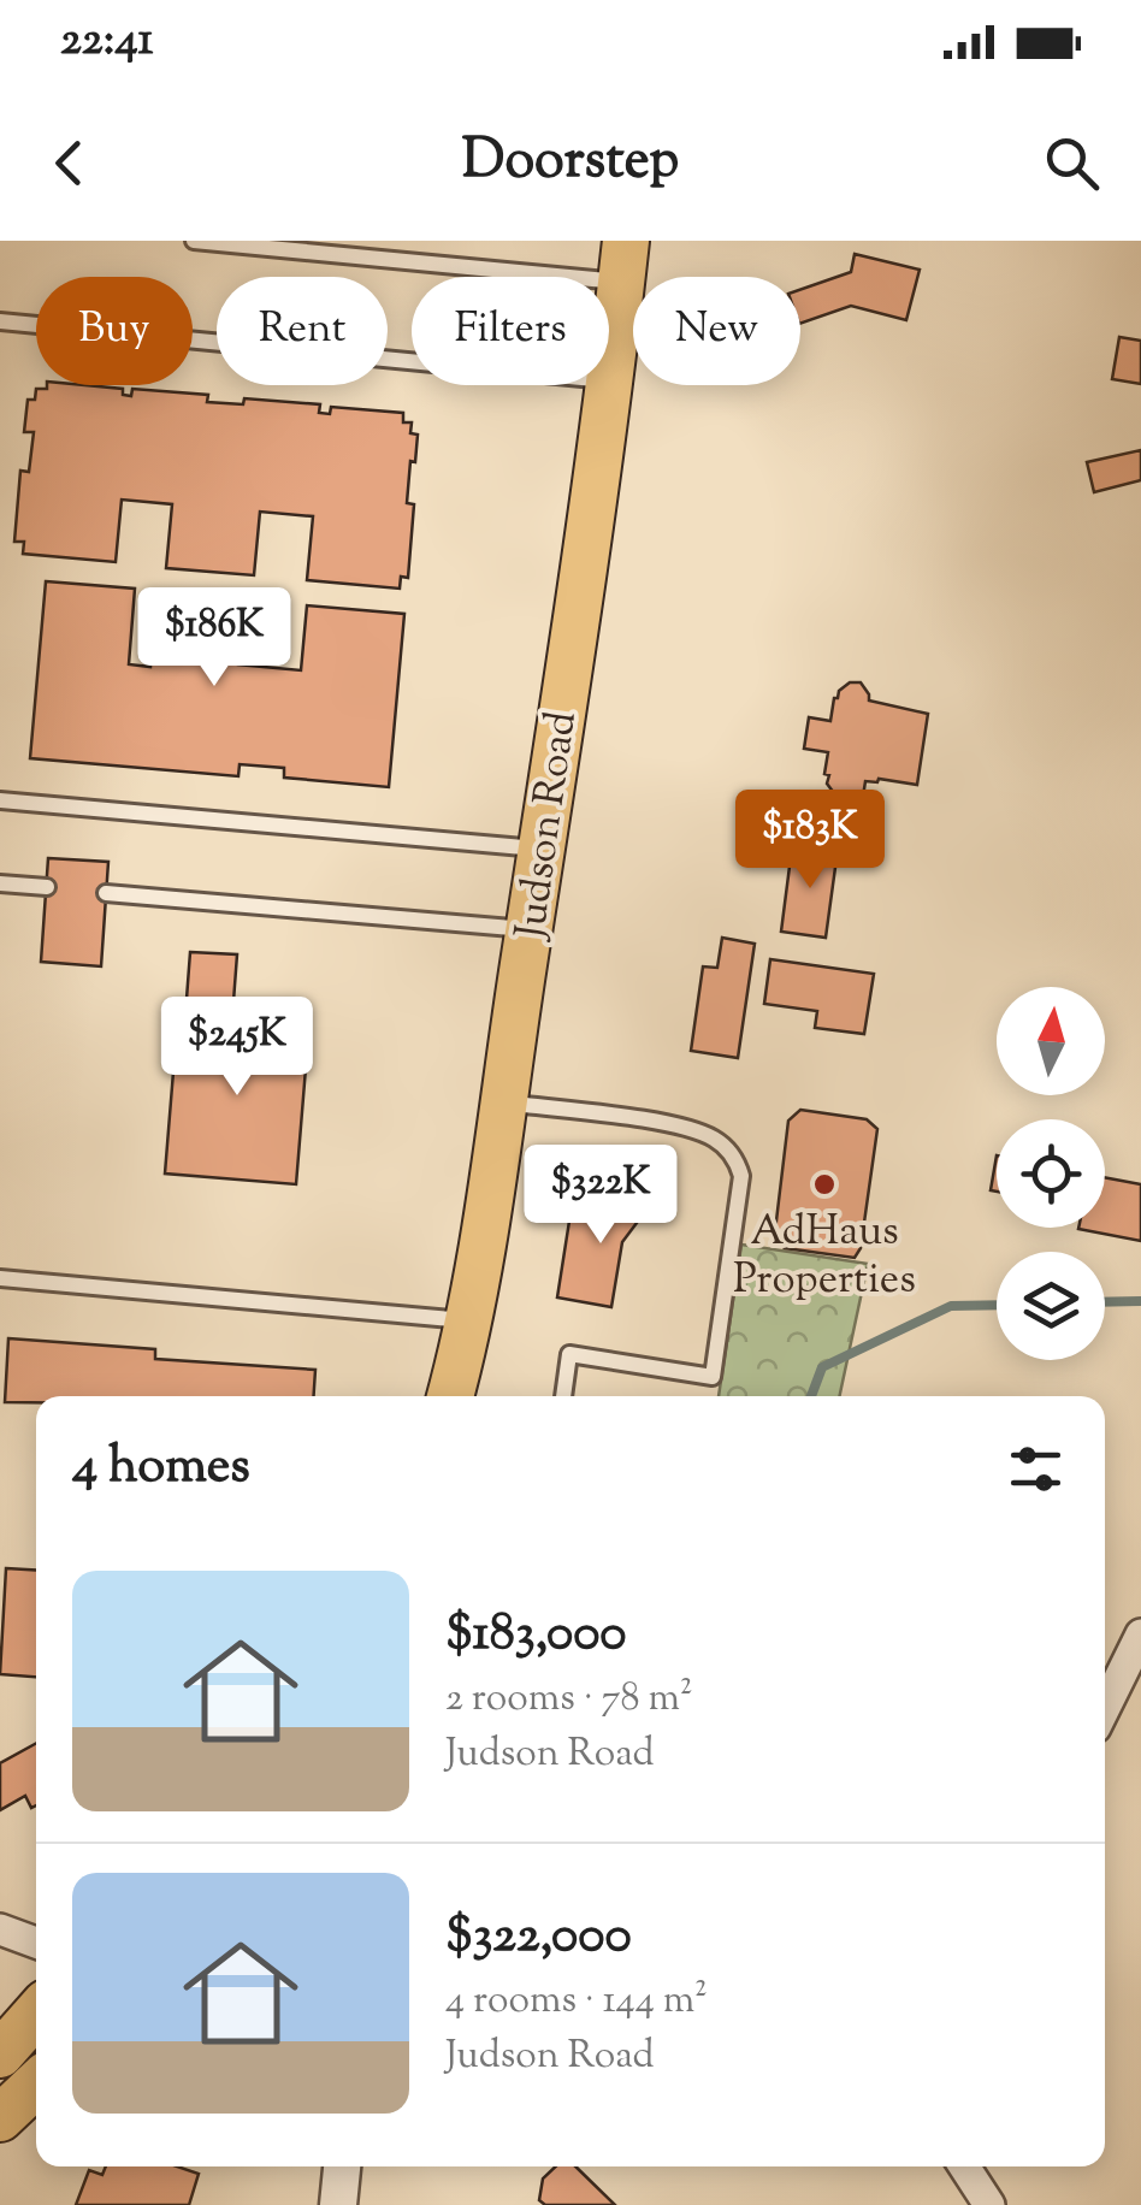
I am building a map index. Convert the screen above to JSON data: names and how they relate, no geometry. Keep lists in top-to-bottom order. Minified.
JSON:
{"streets":{"main road":["Judson Road"]},"places":["AdHaus Properties"],"north":"top","page":{"status":"22:41","header":"Doorstep","chip":["Buy","Rent","Filters","New"],"price":["$186K","$183K","$245K","$322K"],"heading":"4 homes","list":[{"name":"$183,000","note":"2 rooms · 78 m² · Judson Road"},{"name":"$322,000","note":"4 rooms · 144 m² · Judson Road"}]}}
